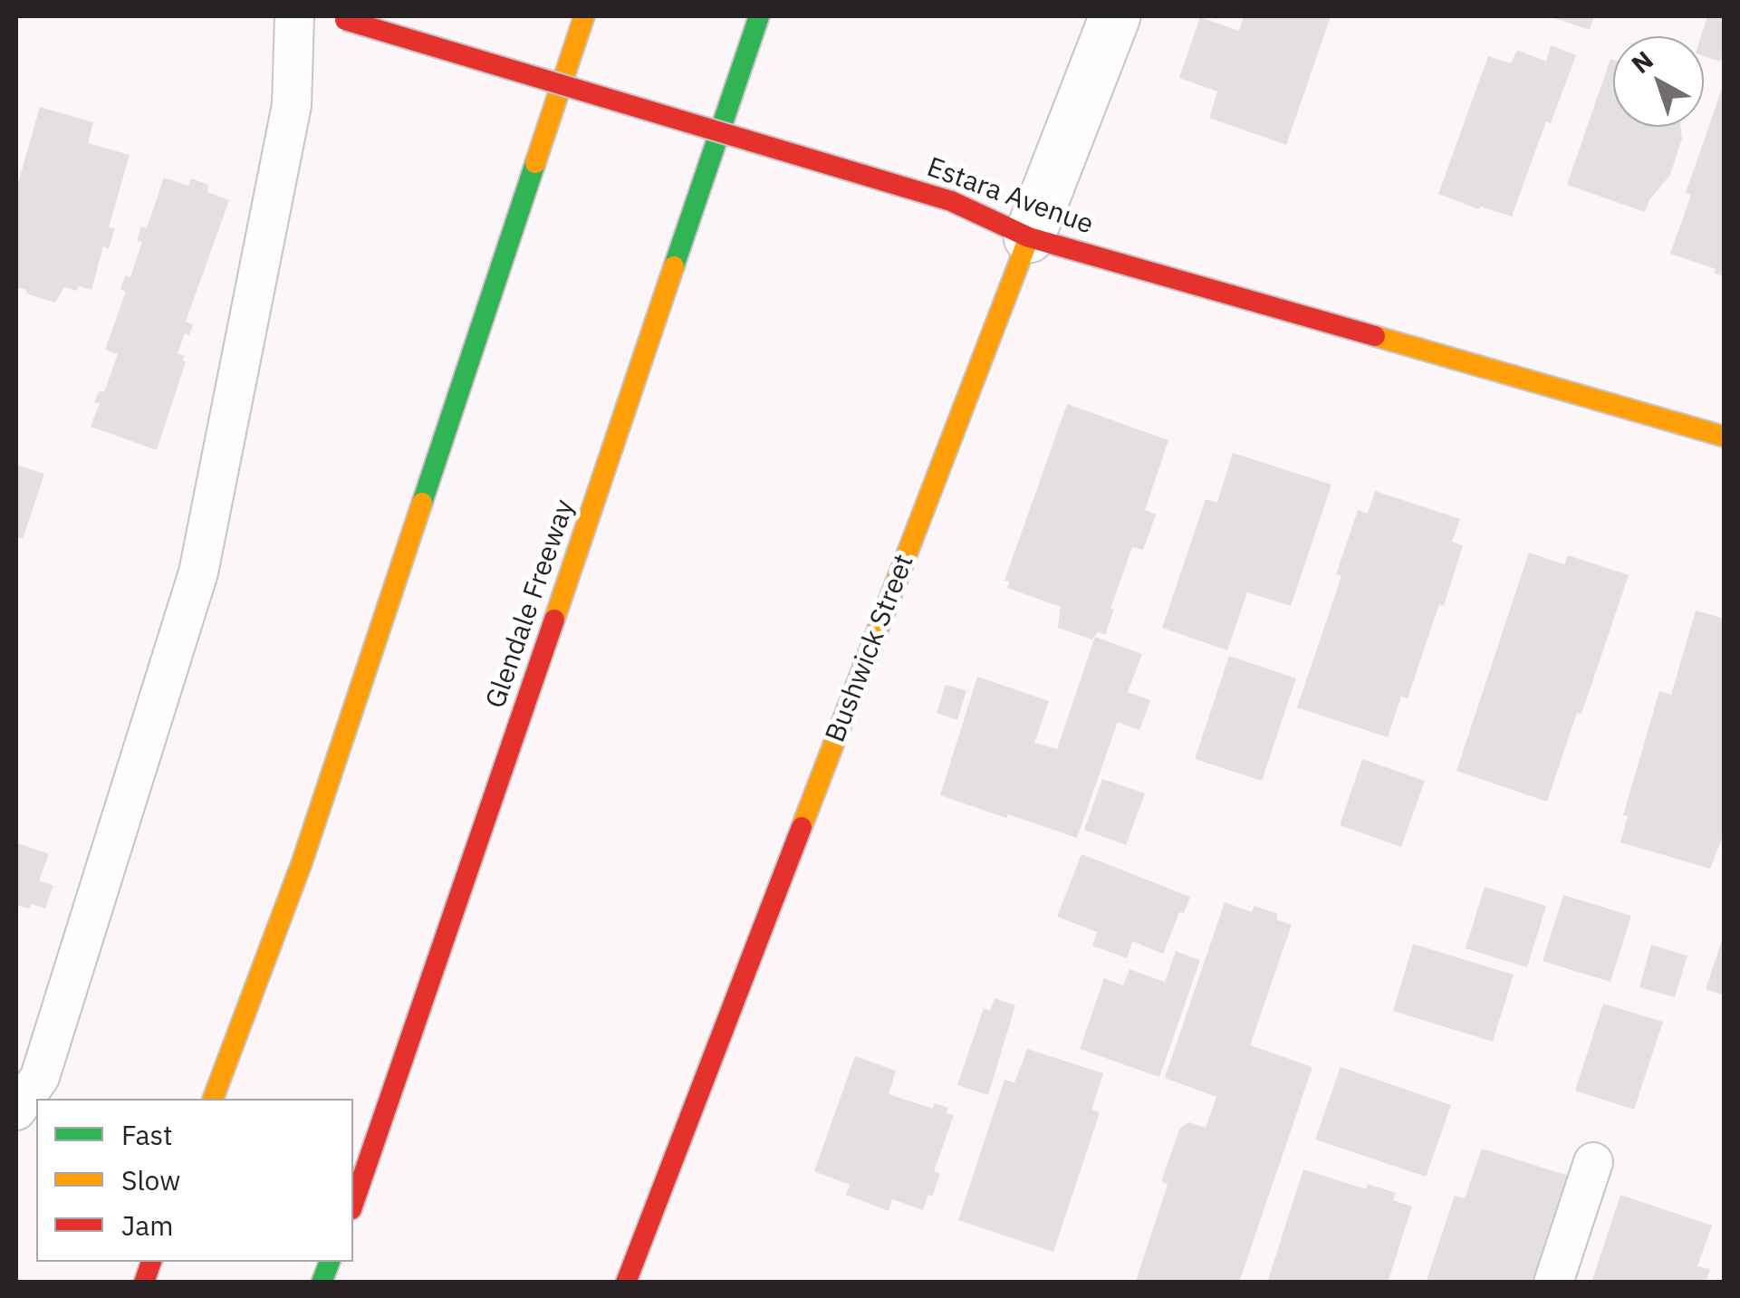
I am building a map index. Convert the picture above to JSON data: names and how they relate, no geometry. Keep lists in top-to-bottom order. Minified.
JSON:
{"streets":{"main road":["Estara Avenue","Glendale Freeway","Bushwick Street"]},"crossings":[["Estara Avenue","Bushwick Street"]],"legend":["Fast","Slow","Jam"],"north":"top left"}
